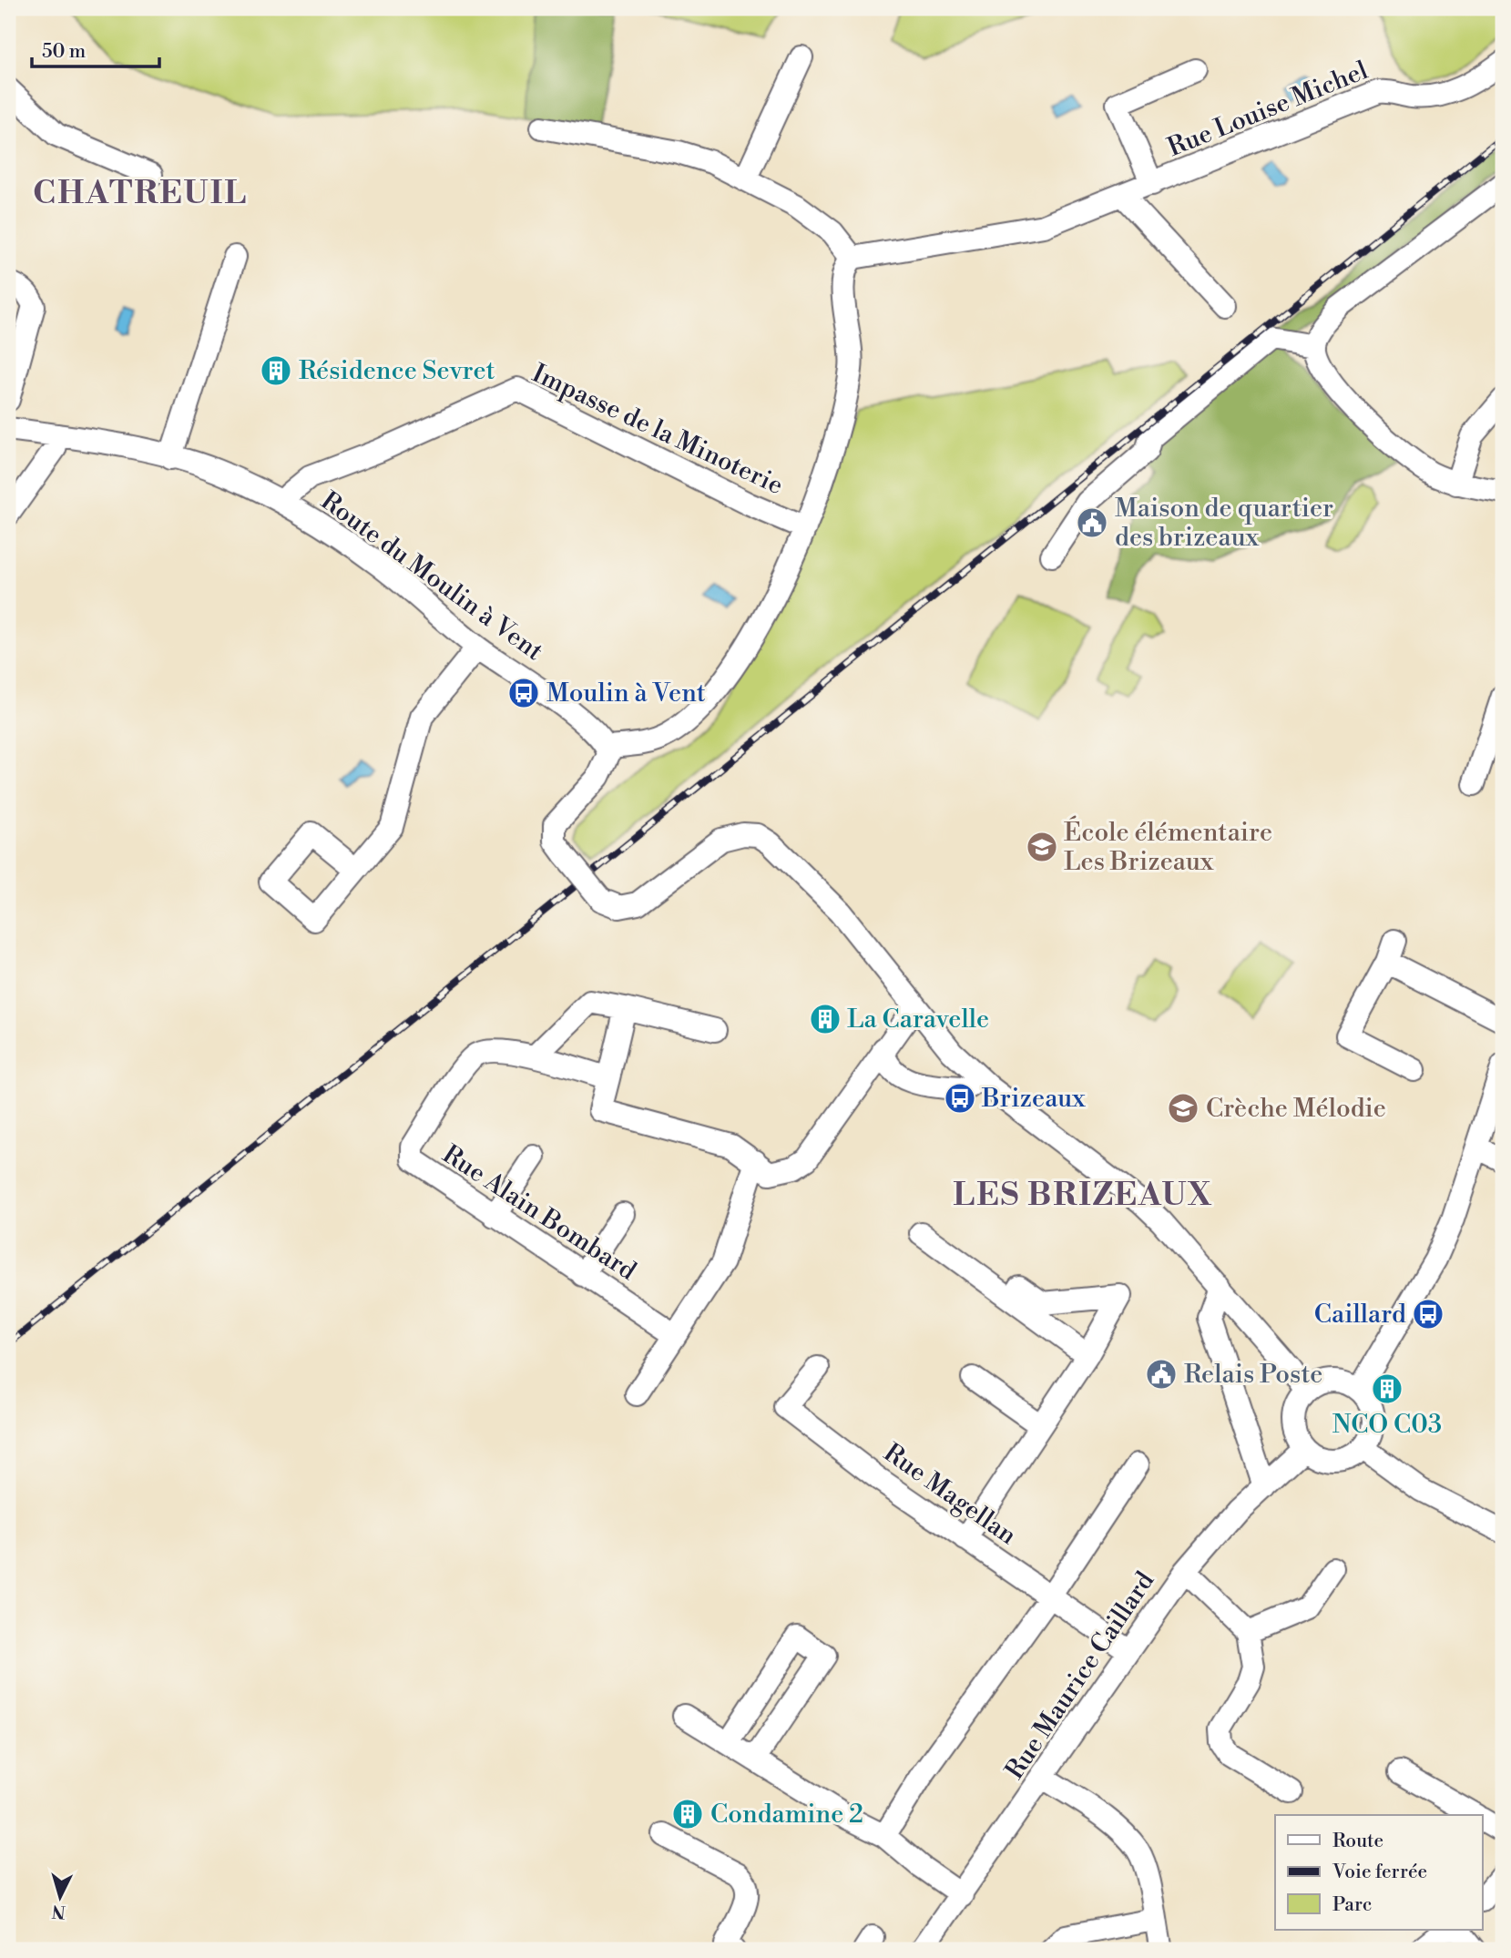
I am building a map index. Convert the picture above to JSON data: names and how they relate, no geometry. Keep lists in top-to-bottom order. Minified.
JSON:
{"streets":{"street":["Rue Louise Michel","Impasse de la Minoterie","Route du Moulin à Vent","Rue Alain Bombard","Rue Magellan","Rue Maurice Caillard"]},"crossings":[["Impasse de la Minoterie","Route du Moulin à Vent"],["Rue Magellan","Rue Maurice Caillard"]],"districts":["CHATREUIL","LES BRIZEAUX"],"places":{"building":["Résidence Sevret","La Caravelle","NCO C03","Condamine 2"],"public building":["Maison de quartier des brizeaux","Relais Poste"],"bus stop":["Moulin à Vent","Brizeaux","Caillard"],"school or university":["École élémentaire Les Brizeaux","Crèche Mélodie"]},"legend":["Route","Voie ferrée","Parc"],"scale_bar":"50 m","north":"bottom"}
